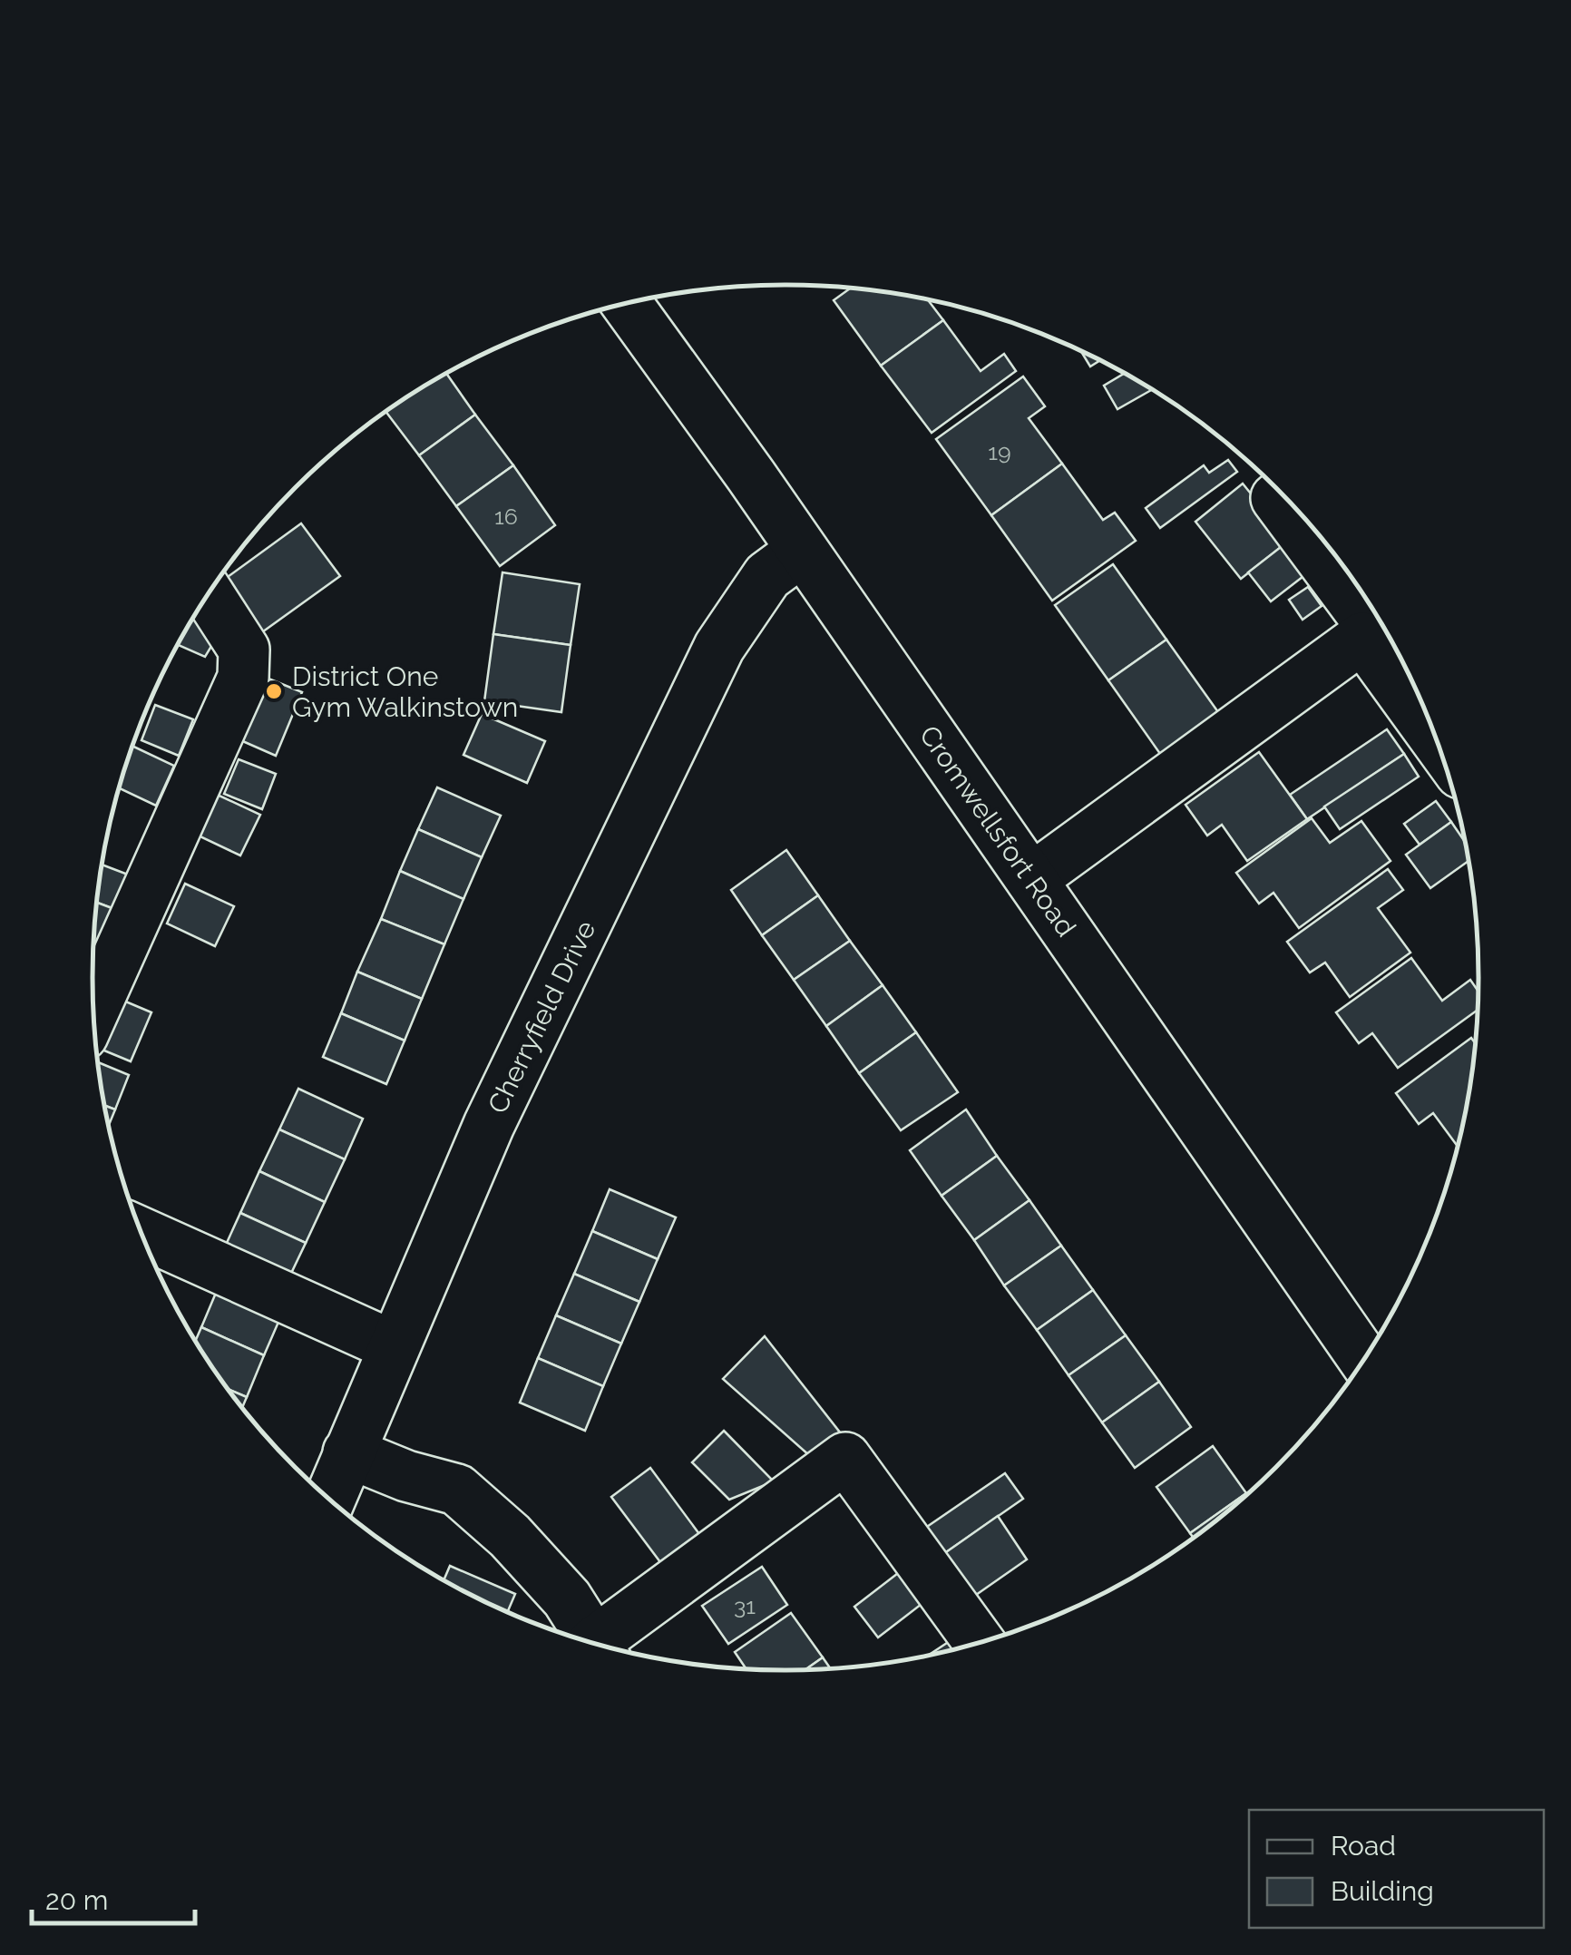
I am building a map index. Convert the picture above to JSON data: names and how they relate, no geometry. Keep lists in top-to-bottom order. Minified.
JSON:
{"streets":{"street":["Cromwellsfort Road","Cherryfield Drive"]},"crossings":[["Cromwellsfort Road","Cherryfield Drive"]],"places":["District One Gym Walkinstown"],"house_numbers":["19","16","31"],"legend":["Road","Building"],"scale_bar":"20 m"}
